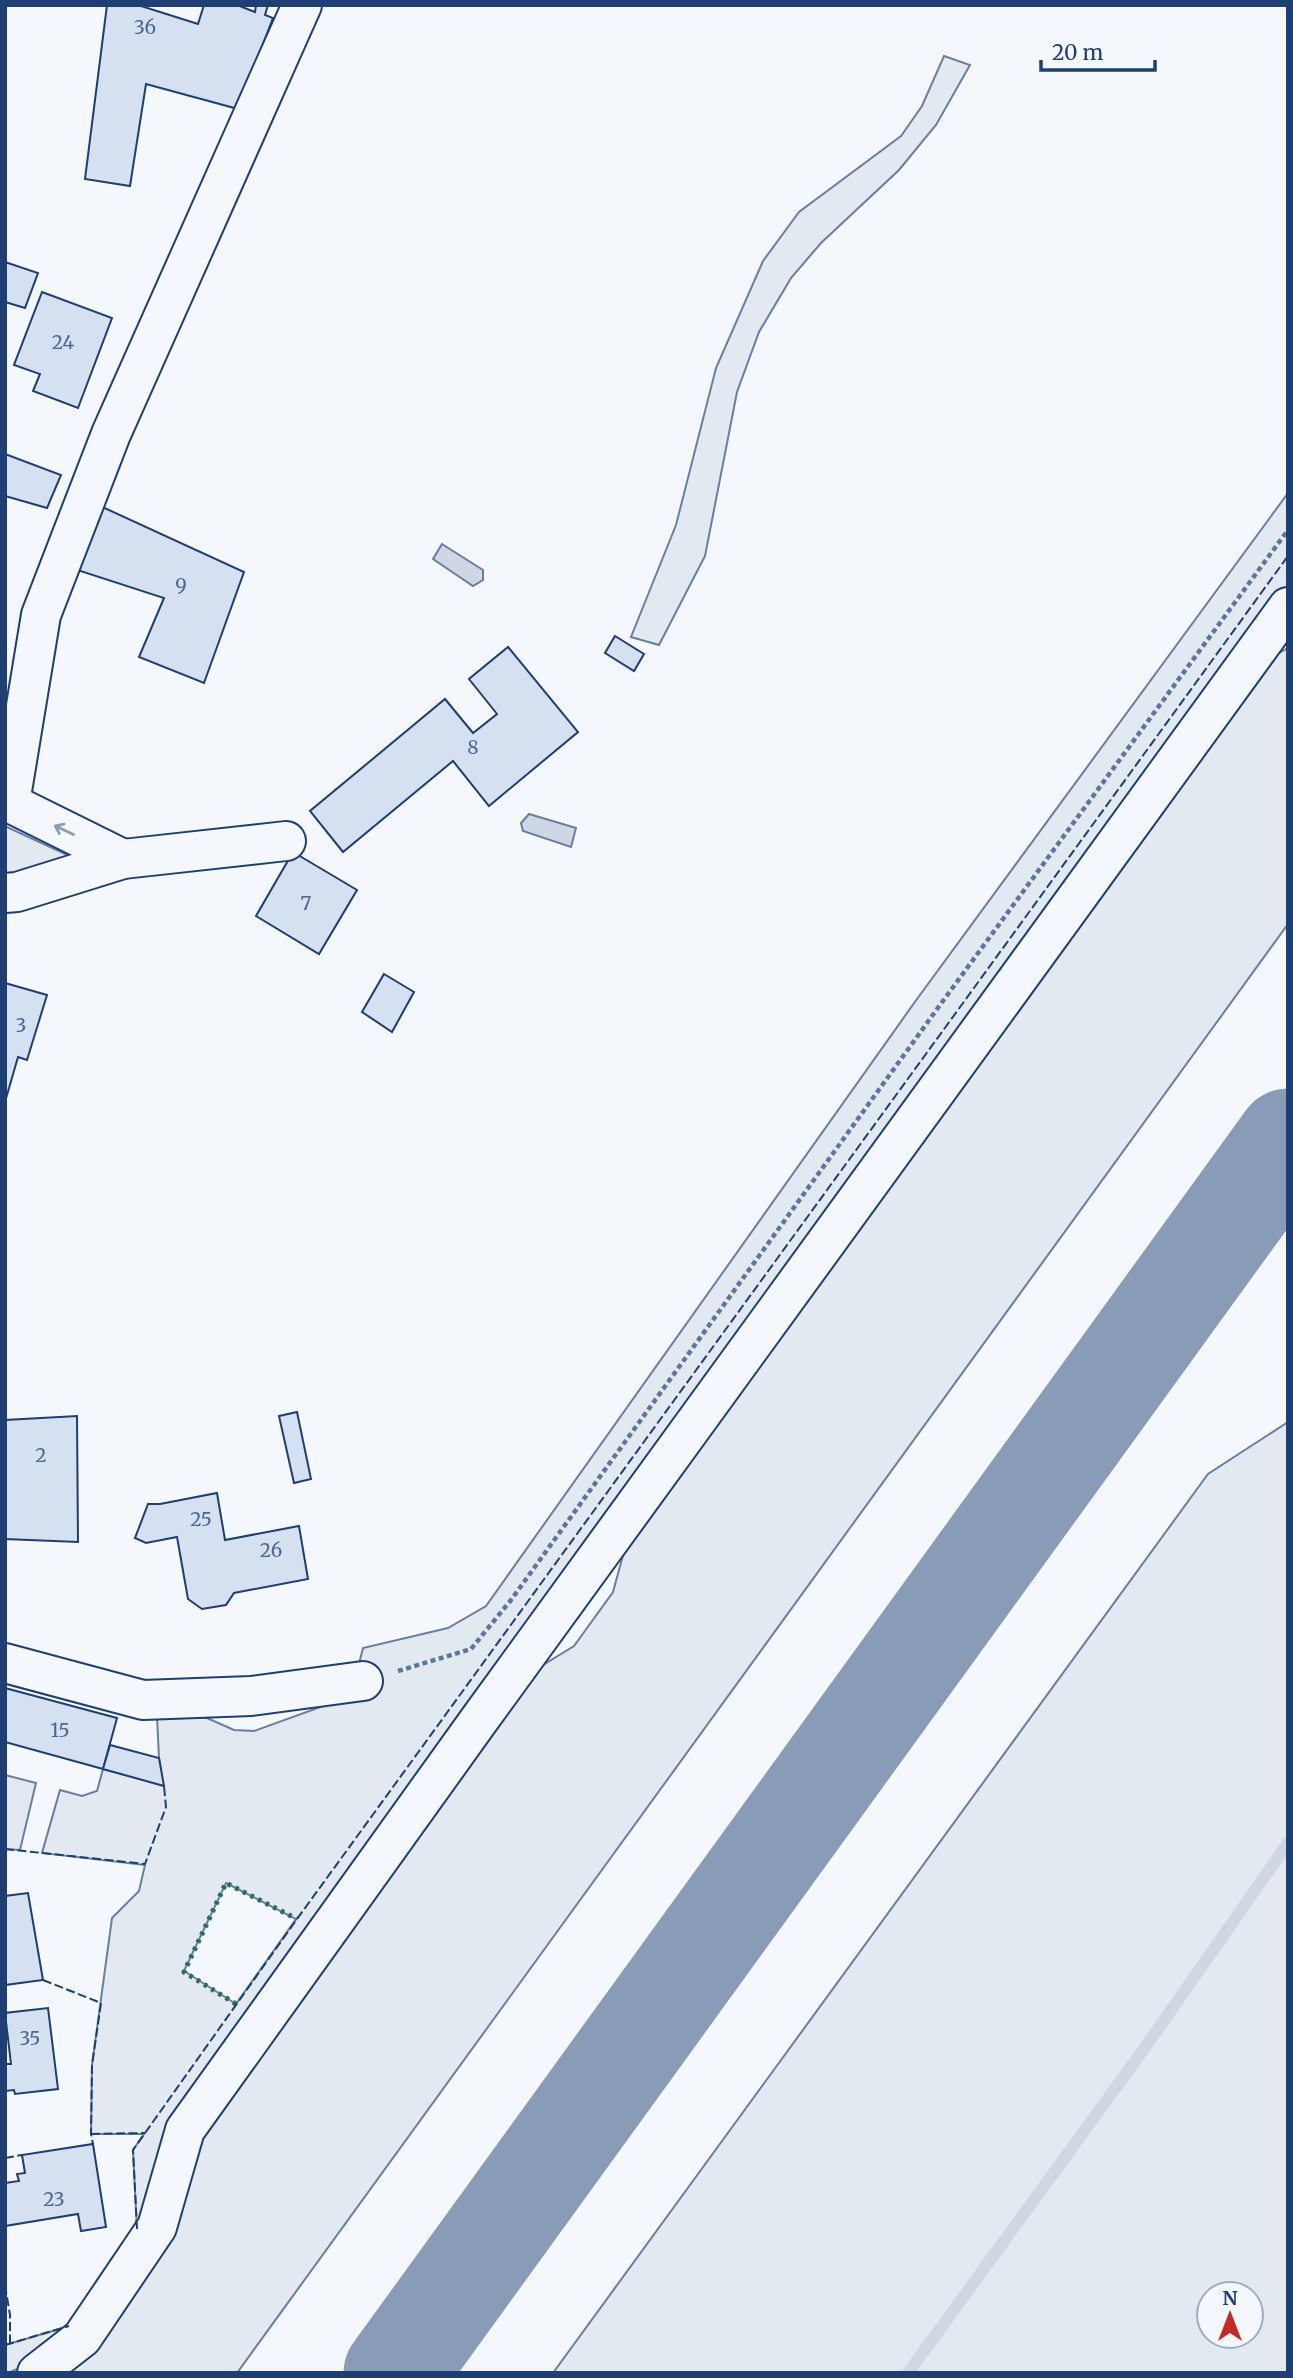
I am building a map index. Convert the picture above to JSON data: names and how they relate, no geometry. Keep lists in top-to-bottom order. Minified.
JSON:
{"house_numbers":["36","24","9","8","7","3","2","25","26","15","35","23"],"scale_bar":"20 m","north":"top"}
